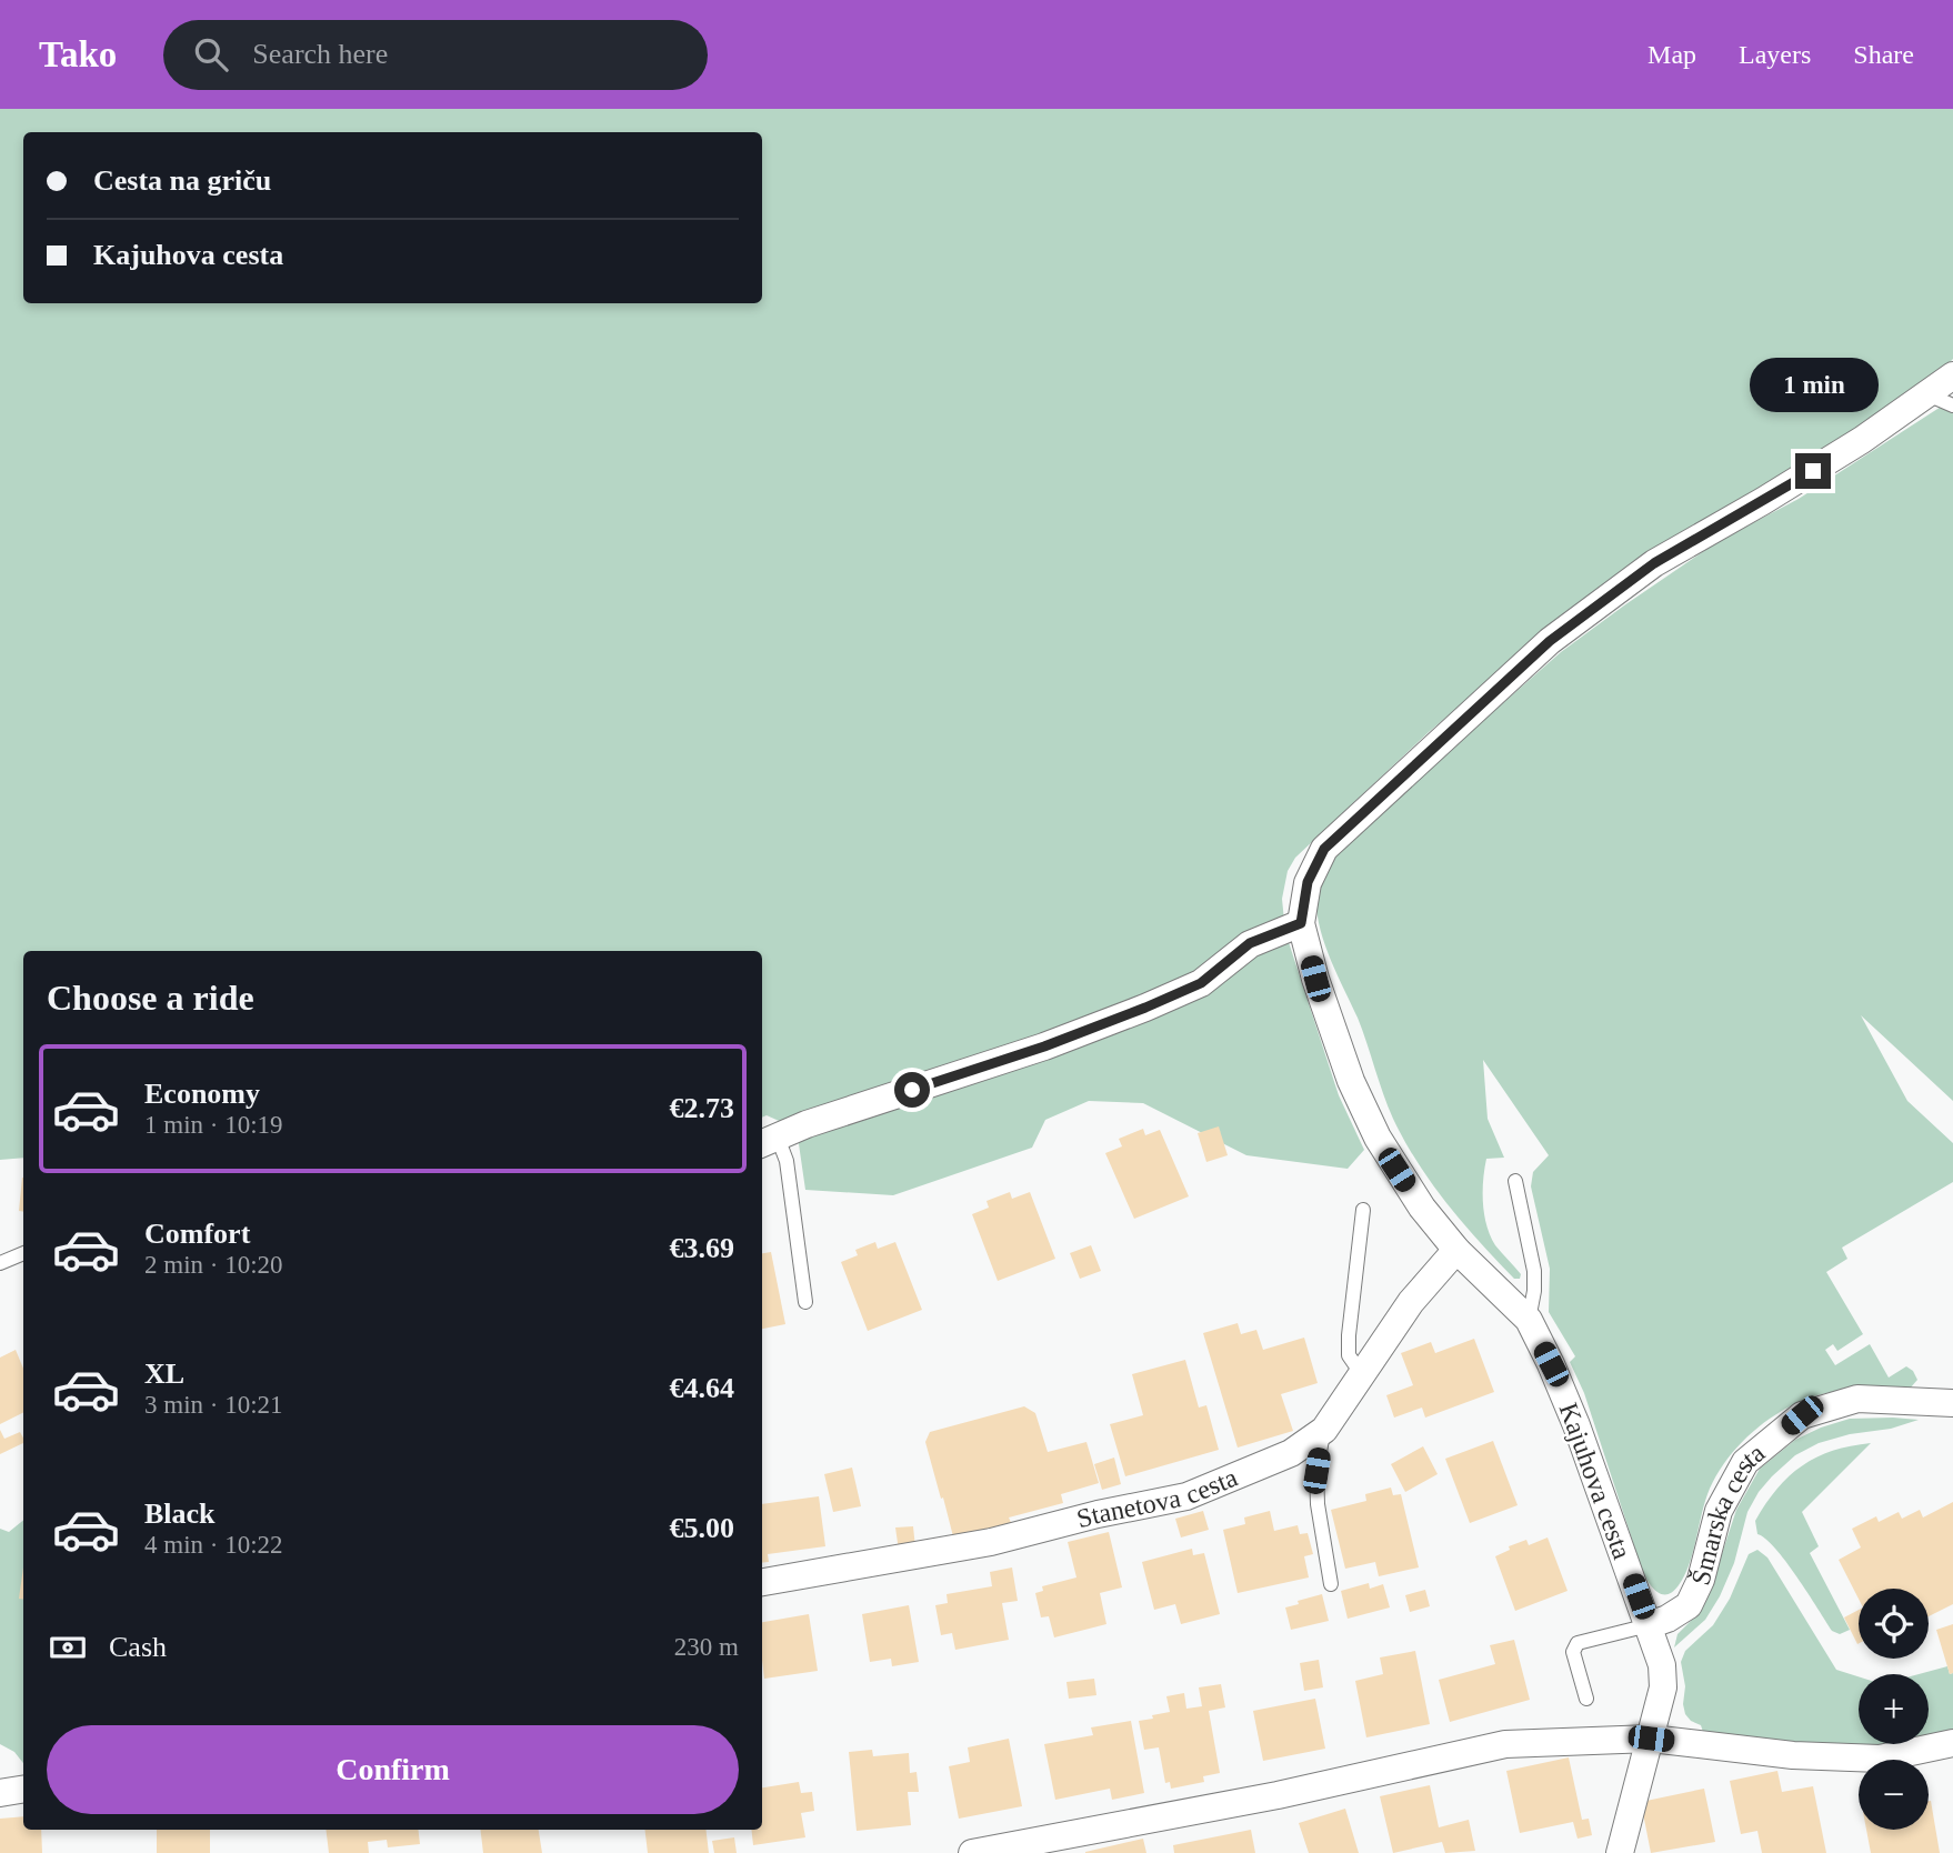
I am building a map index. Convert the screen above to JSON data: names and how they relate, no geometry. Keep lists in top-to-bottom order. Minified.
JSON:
{"streets":{"street":["Kajuhova cesta","Stanetova cesta","Šmarska cesta"]},"crossings":[["Kajuhova cesta","Stanetova cesta"],["Kajuhova cesta","Šmarska cesta"]],"page":{"header":"Tako","search":"Search here","nav":["Map","Layers","Share"],"banner":["Cesta na griču","Kajuhova cesta"],"bubble":"1 min","heading":"Choose a ride","list":[{"name":"Economy","note":"1 min · 10:19","value":"€2.73"},{"name":"Comfort","note":"2 min · 10:20","value":"€3.69"},{"name":"XL","note":"3 min · 10:21","value":"€4.64"},{"name":"Black","note":"4 min · 10:22","value":"€5.00"}],"map_buttons":["+","−"],"pay":["Cash","230 m"],"buttons":"Confirm"}}
